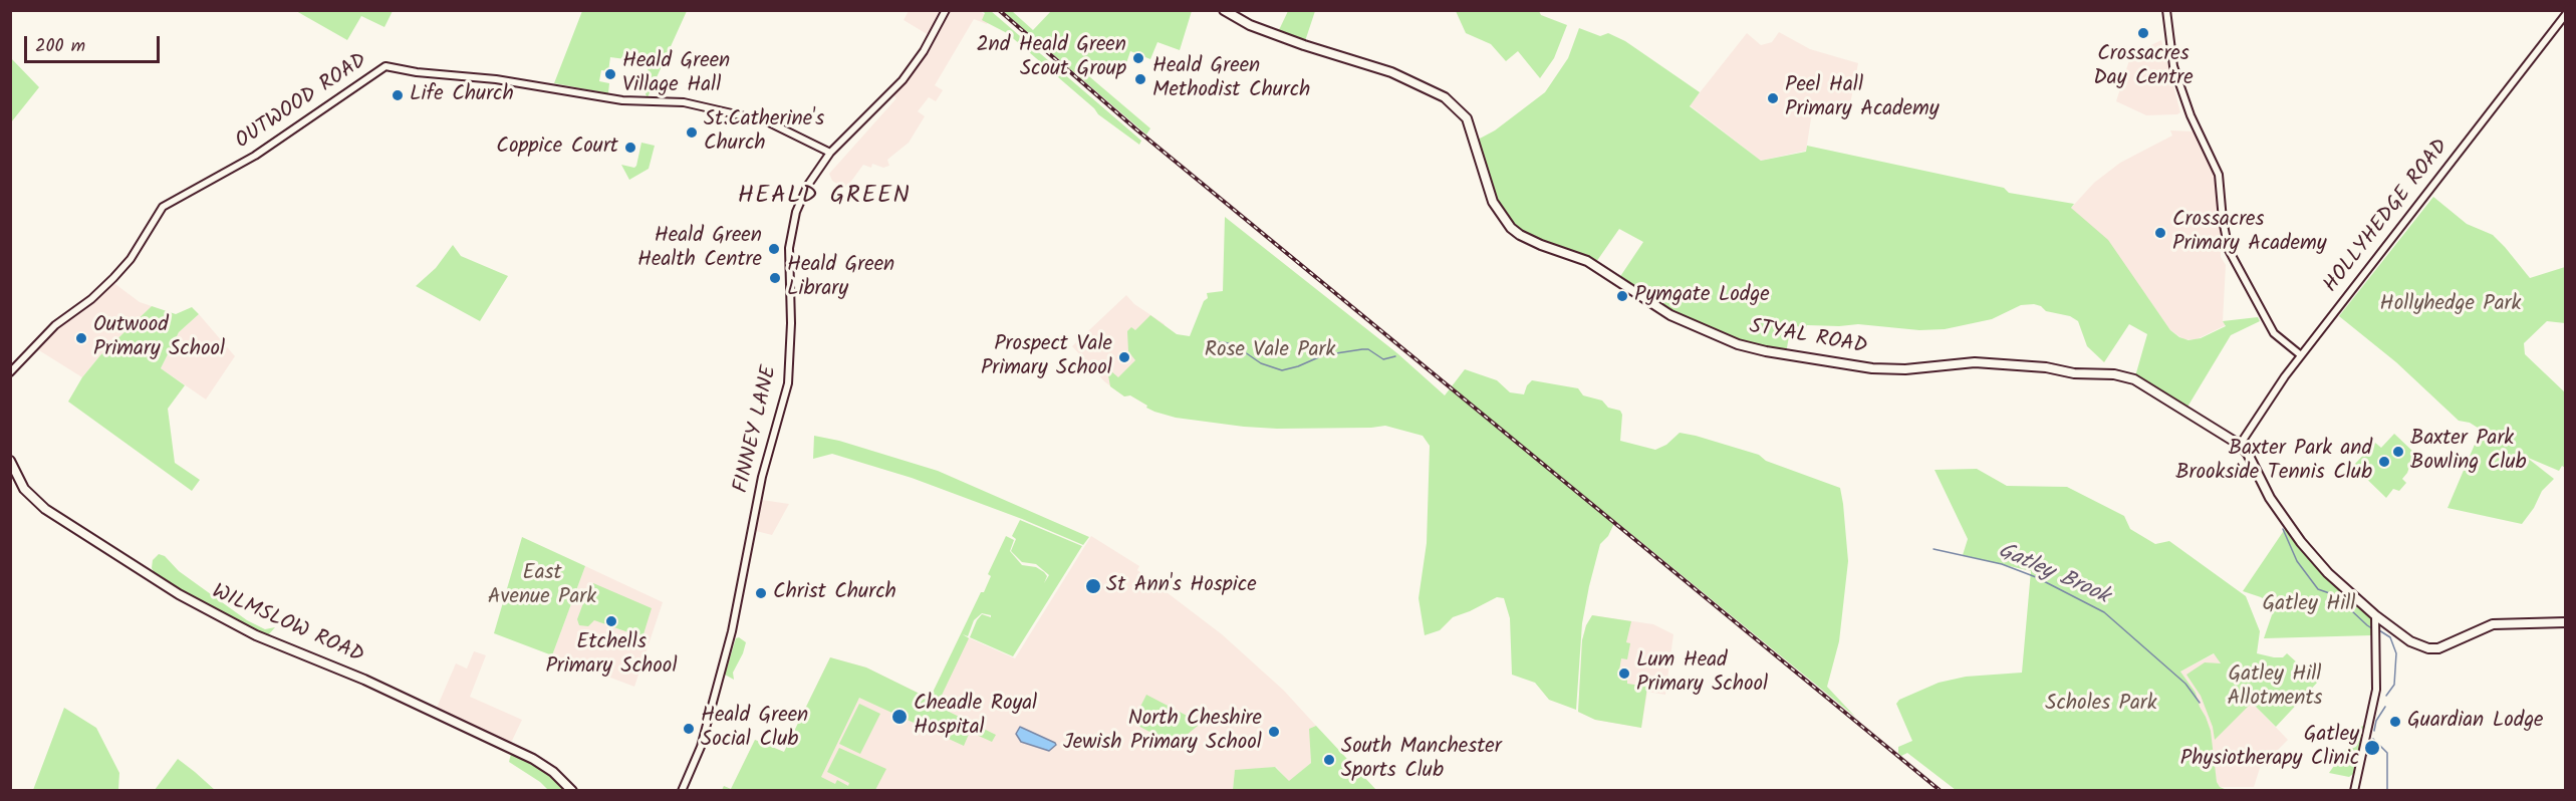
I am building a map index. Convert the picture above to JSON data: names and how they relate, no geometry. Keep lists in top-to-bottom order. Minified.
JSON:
{"streets":{"main road":["STYAL ROAD","WILMSLOW ROAD"],"street":["OUTWOOD ROAD","HOLLYHEDGE ROAD","FINNEY LANE"]},"crossings":[["OUTWOOD ROAD","FINNEY LANE"],["HOLLYHEDGE ROAD","STYAL ROAD"]],"districts":["HEALD GREEN"],"water":["Gatley Brook"],"parks":["Hollyhedge Park","Rose Vale Park","East Avenue Park","Gatley Hill","Gatley Hill Allotments","Scholes Park"],"places":["Crossacres Day Centre","2nd Heald Green Scout Group","Heald Green Village Hall","Heald Green Methodist Church","Life Church","Peel Hall Primary Academy","St.Catherine's Church","Coppice Court","Crossacres Primary Academy","Heald Green Health Centre","Heald Green Library","Pymgate Lodge","Outwood Primary School","Prospect Vale Primary School","Baxter Park Bowling Club","Baxter Park and Brookside Tennis Club","St Ann's Hospice","Christ Church","Etchells Primary School","Lum Head Primary School","Cheadle Royal Hospital","Guardian Lodge","Heald Green Social Club","North Cheshire Jewish Primary School","Gatley Physiotherapy Clinic","South Manchester Sports Club"],"scale_bar":"200 m"}
